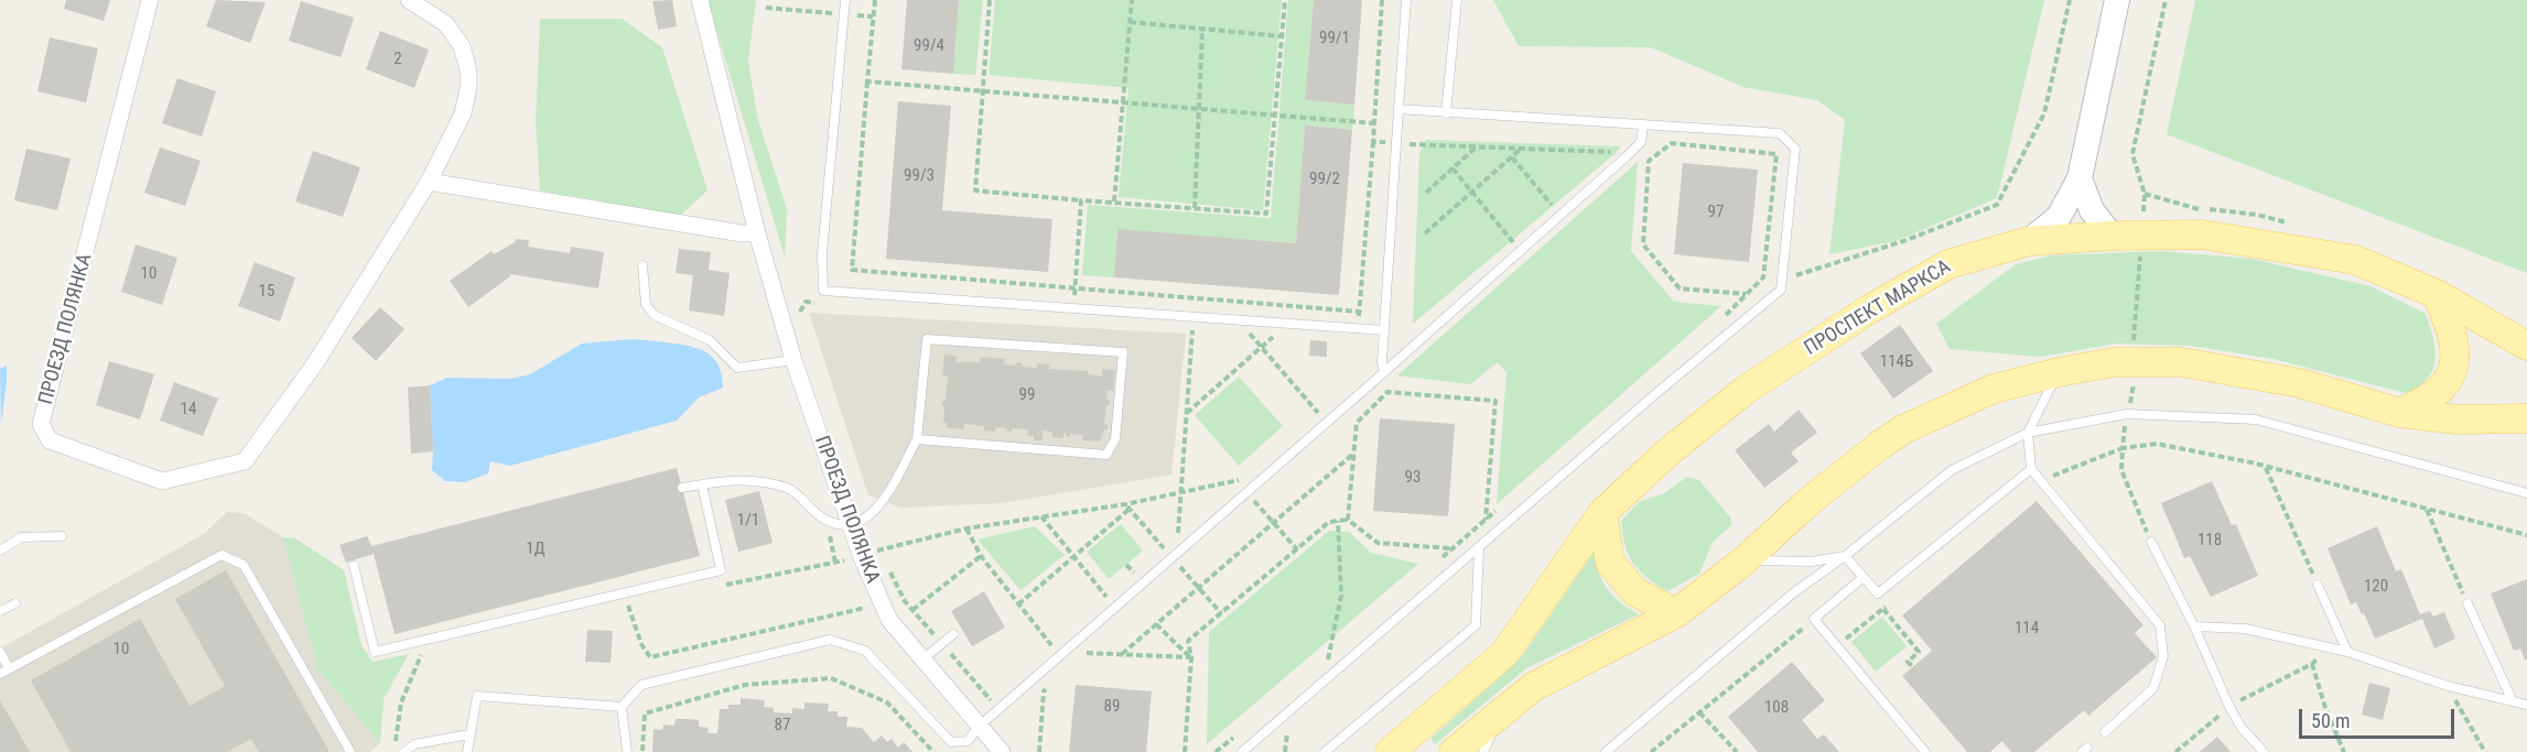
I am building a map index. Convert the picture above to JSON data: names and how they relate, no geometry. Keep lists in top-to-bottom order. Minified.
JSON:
{"streets":{"main road":["ПРОСПЕКТ МАРКСА"],"street":["ПРОЕЗД ПОЛЯНКА"]},"house_numbers":["99/1","99/4","2","99/3","99/2","97","10","15","114Б","99","14","93","1/1","118","1Д","120","114","10","89","108","87"],"scale_bar":"50 m"}
